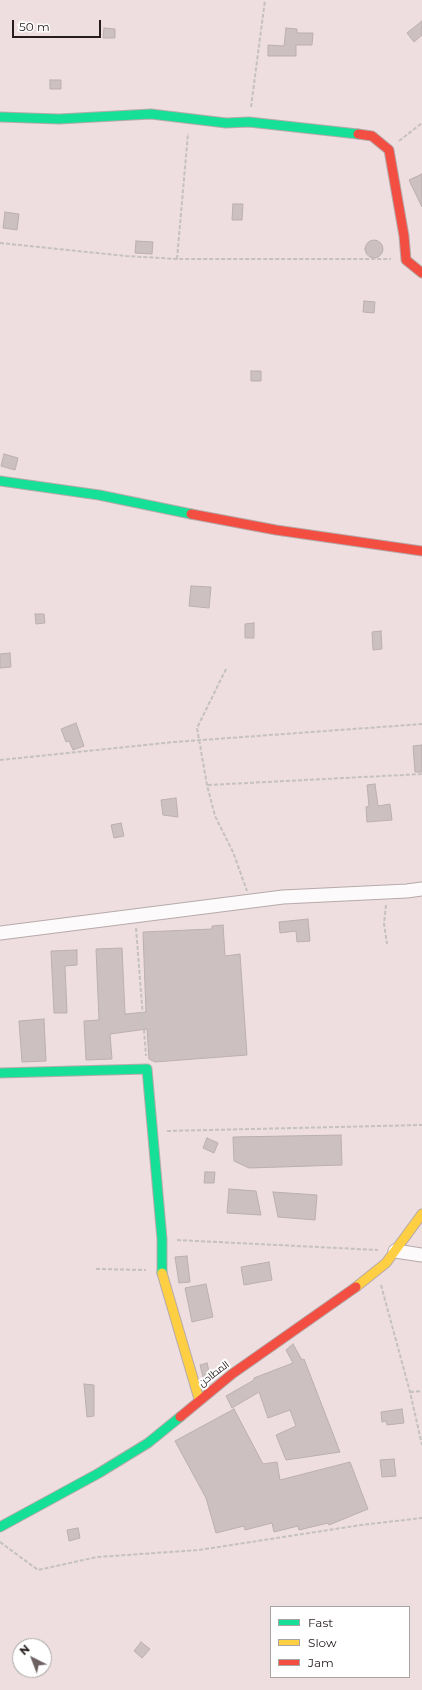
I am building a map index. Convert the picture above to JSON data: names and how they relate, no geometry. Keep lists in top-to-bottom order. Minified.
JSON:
{"streets":{"street":["المطاحن"]},"legend":["Fast","Slow","Jam"],"scale_bar":"50 m","north":"top left"}
